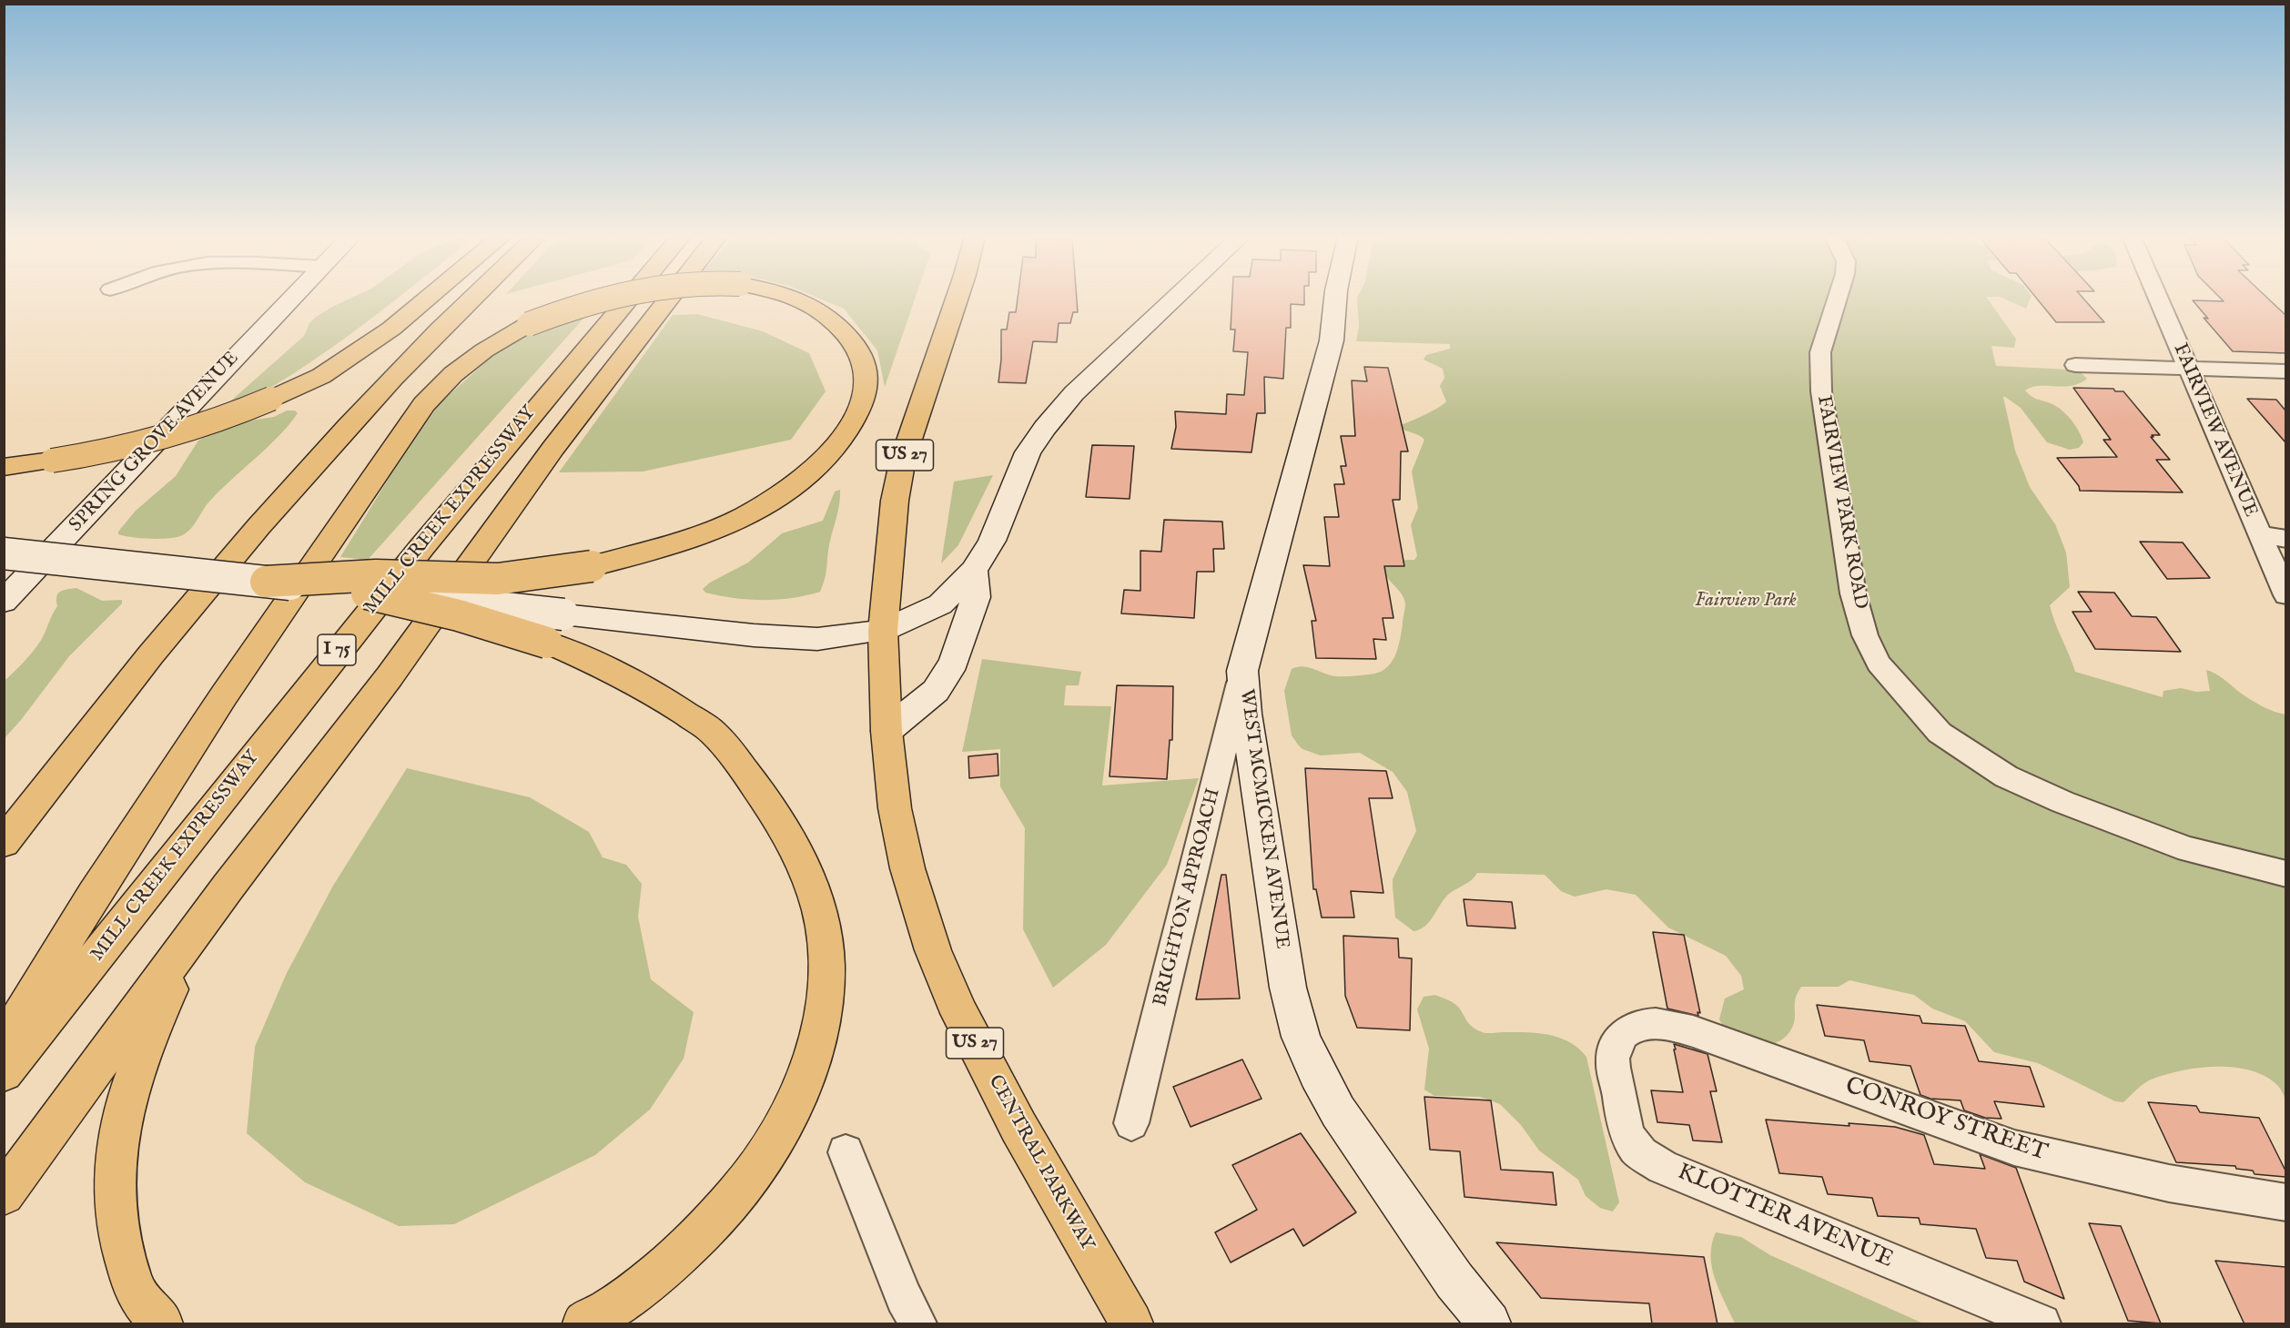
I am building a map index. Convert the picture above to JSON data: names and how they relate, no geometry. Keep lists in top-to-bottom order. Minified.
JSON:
{"streets":{"main road":["SPRING GROVE AVENUE","US 27","MILL CREEK EXPRESSWAY","I 75","WEST MCMICKEN AVENUE","CENTRAL PARKWAY"],"street":["FAIRVIEW AVENUE","FAIRVIEW PARK ROAD","BRIGHTON APPROACH","CONROY STREET","KLOTTER AVENUE"]},"crossings":[["WEST MCMICKEN AVENUE","BRIGHTON APPROACH"],["CONROY STREET","KLOTTER AVENUE"]],"parks":["Fairview Park"]}
